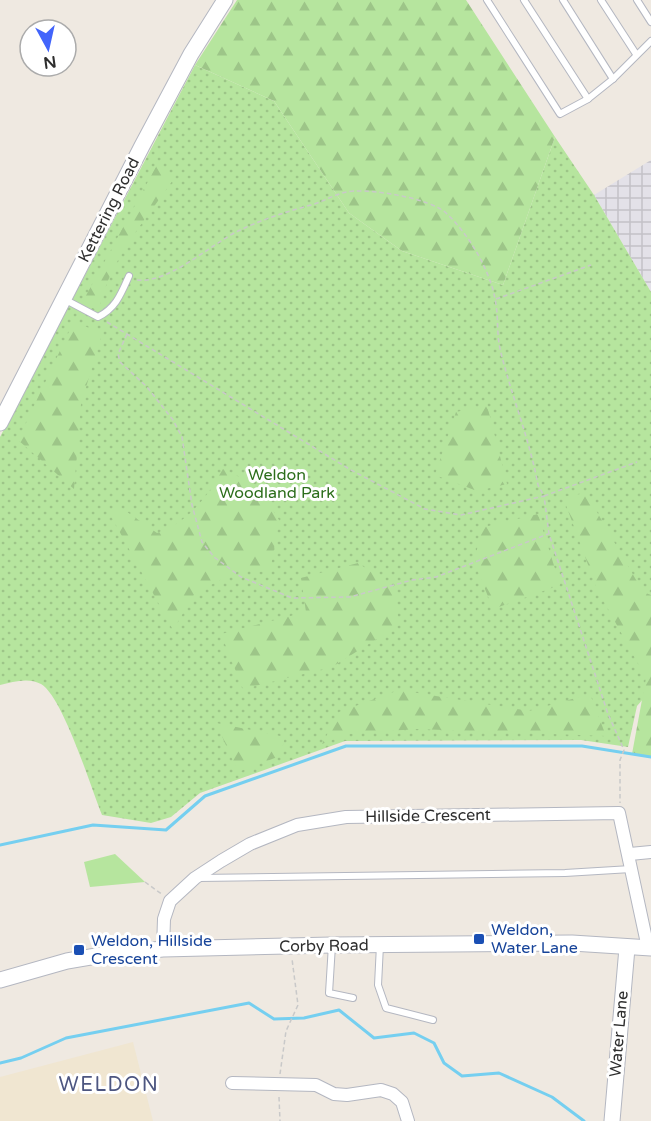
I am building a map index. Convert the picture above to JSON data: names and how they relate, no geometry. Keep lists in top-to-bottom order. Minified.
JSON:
{"streets":{"street":["Kettering Road","Hillside Crescent","Corby Road","Water Lane"]},"crossings":[["Corby Road","Water Lane"]],"districts":["WELDON"],"parks":["Weldon Woodland Park"],"places":{"transit":["Weldon, Water Lane","Weldon, Hillside Crescent"]},"north":"bottom"}
